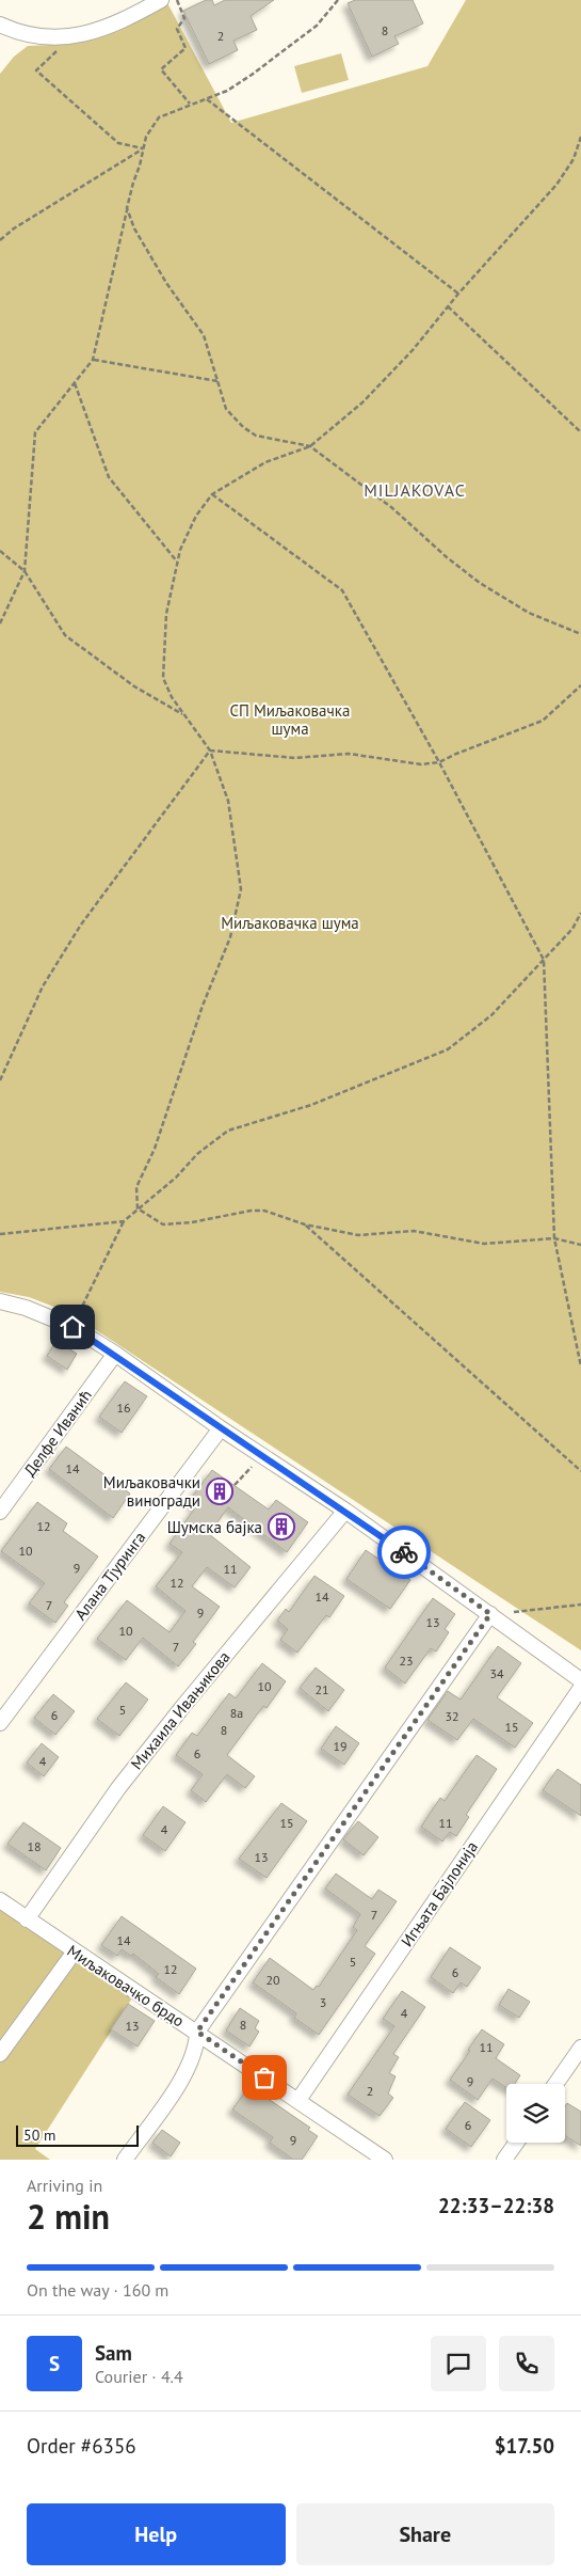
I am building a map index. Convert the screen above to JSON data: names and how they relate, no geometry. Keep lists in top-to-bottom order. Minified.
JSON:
{"streets":{"street":["Делфе Иванић","Алана Тјуринга","Михаила Ивањикова","Игњата Бајлонија","Миљаковачко брдо"]},"crossings":[["Михаила Ивањикова","Миљаковачко брдо"],["Игњата Бајлонија","Миљаковачко брдо"]],"districts":["MILJAKOVAC"],"parks":["СП Миљаковачка шума","Миљаковачка шума"],"places":{"building":["Миљаковачки виногради","Шумска бајка"]},"house_numbers":["8","2","16","14","12","10","9","11","12","14","7","9","13","10","7","23","34","10","21","5","8a","6","32","15","8","19","6","4","15","11","4","18","13","7","14","5","12","6","20","3","4","8","13","11","9","2","6","9"],"scale_bar":"50 m","page":{"scale":"50 m","heading":["2 min","Arriving in","22:33–22:38"],"panel":["Sam","Courier · 4.4","Order #6356","$17.50"],"bar":"On the way · 160 m","round":"S","buttons":["Help","Share"]}}
